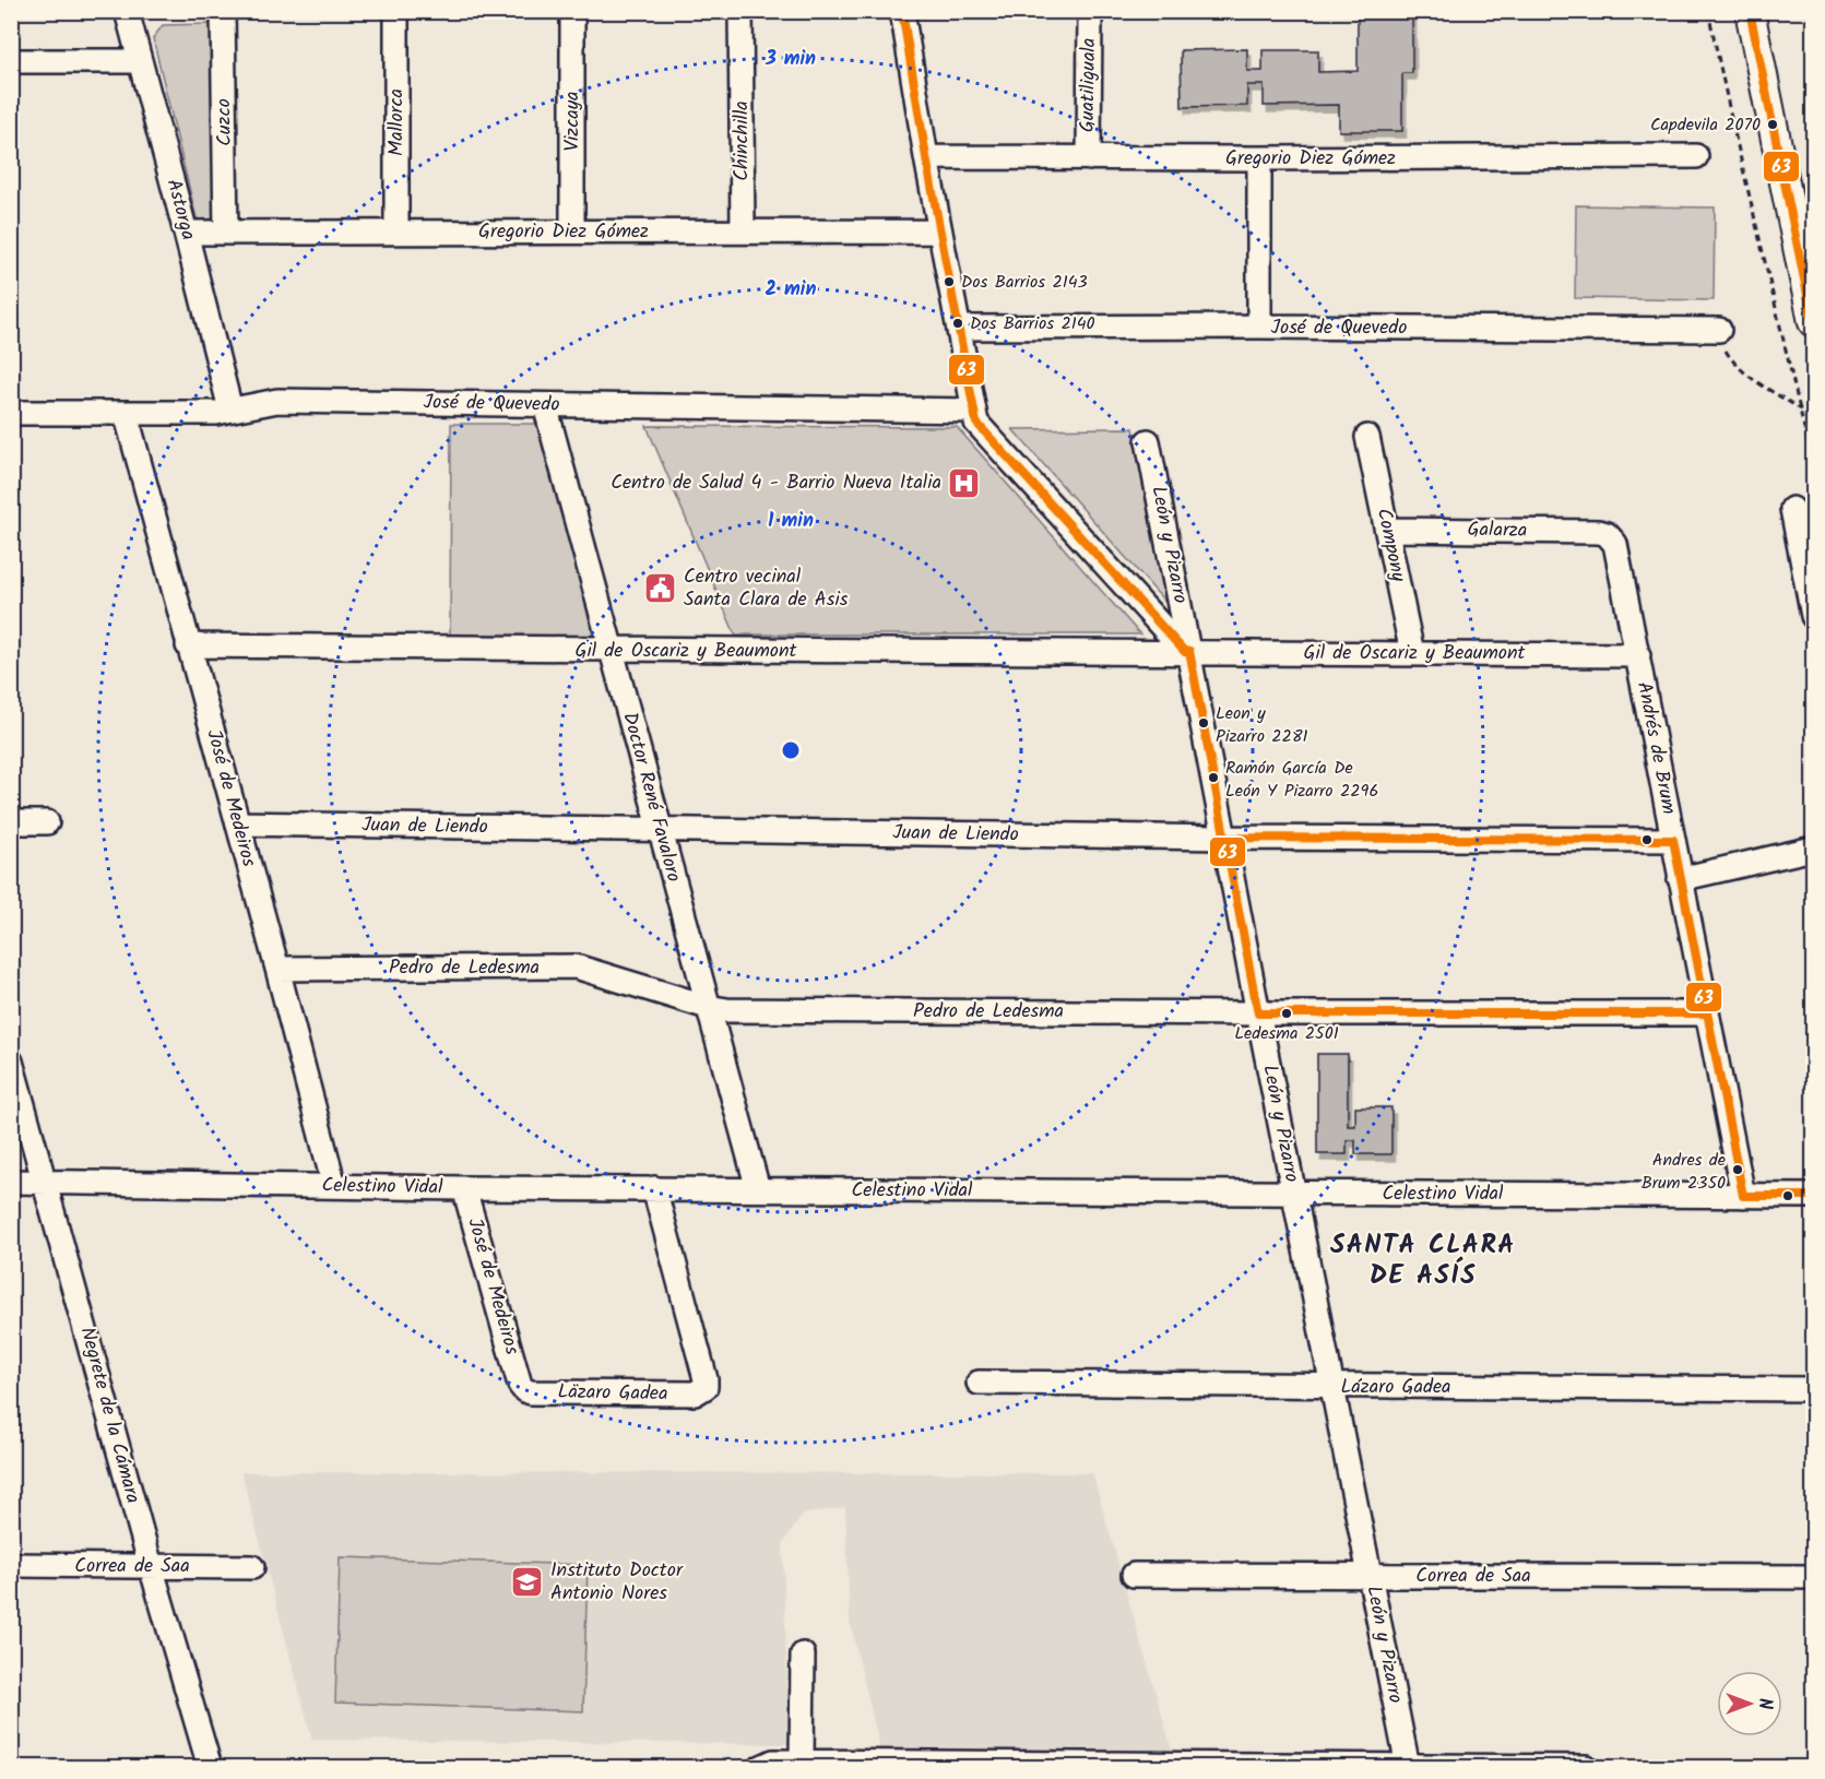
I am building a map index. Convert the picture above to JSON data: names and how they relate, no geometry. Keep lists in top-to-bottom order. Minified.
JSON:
{"streets":{"street":["Guatiliguala","Vizcaya","Cuzco","Mallorca","Chinchilla","Gregorio Diez Gómez","Astorga","José de Quevedo","Galarza","León y Pizarro","Compony","Gil de Oscariz y Beaumont","Andrés de Brum","Doctor René Favaloro","José de Medeiros","Juan de Liendo","Pedro de Ledesma","Celestino Vidal","Lázaro Gadea","Läzaro Gadea","Negrete de la Cámara","Correa de Saa"]},"crossings":[["Guatiliguala","Gregorio Diez Gómez"],["Vizcaya","Gregorio Diez Gómez"],["Cuzco","Gregorio Diez Gómez"],["Mallorca","Gregorio Diez Gómez"],["Chinchilla","Gregorio Diez Gómez"],["Gregorio Diez Gómez","Astorga"],["Astorga","José de Quevedo"],["José de Quevedo","Doctor René Favaloro"],["José de Quevedo","José de Medeiros"],["Galarza","Compony"],["Galarza","Andrés de Brum"],["León y Pizarro","Gil de Oscariz y Beaumont"],["León y Pizarro","Juan de Liendo"],["León y Pizarro","Pedro de Ledesma"],["León y Pizarro","Celestino Vidal"],["León y Pizarro","Lázaro Gadea"],["León y Pizarro","Correa de Saa"],["Compony","Gil de Oscariz y Beaumont"],["Gil de Oscariz y Beaumont","Andrés de Brum"],["Gil de Oscariz y Beaumont","Doctor René Favaloro"],["Gil de Oscariz y Beaumont","José de Medeiros"],["Andrés de Brum","Juan de Liendo"],["Andrés de Brum","Pedro de Ledesma"],["Andrés de Brum","Celestino Vidal"],["Doctor René Favaloro","Juan de Liendo"],["Doctor René Favaloro","Pedro de Ledesma"],["Doctor René Favaloro","Celestino Vidal"],["José de Medeiros","Juan de Liendo"],["José de Medeiros","Pedro de Ledesma"],["José de Medeiros","Celestino Vidal"],["José de Medeiros","Läzaro Gadea"],["Celestino Vidal","Läzaro Gadea"],["Celestino Vidal","Negrete de la Cámara"],["Negrete de la Cámara","Correa de Saa"]],"districts":["SANTA CLARA DE ASÍS"],"places":{"other":["Capdevila 2070","Dos Barrios 2143","Dos Barrios 2140","Leon y Pizarro 2281","Ramón García De León Y Pizarro 2296","Ledesma 2501","Andres de Brum 2350"],"hospital":["Centro de Salud 4 - Barrio Nueva Italia"],"public building":["Centro vecinal Santa Clara de Asis"],"school or university":["Instituto Doctor Antonio Nores"]},"lines":["transit line 63"],"north":"right","rings":["3 min","2 min","1 min"]}
